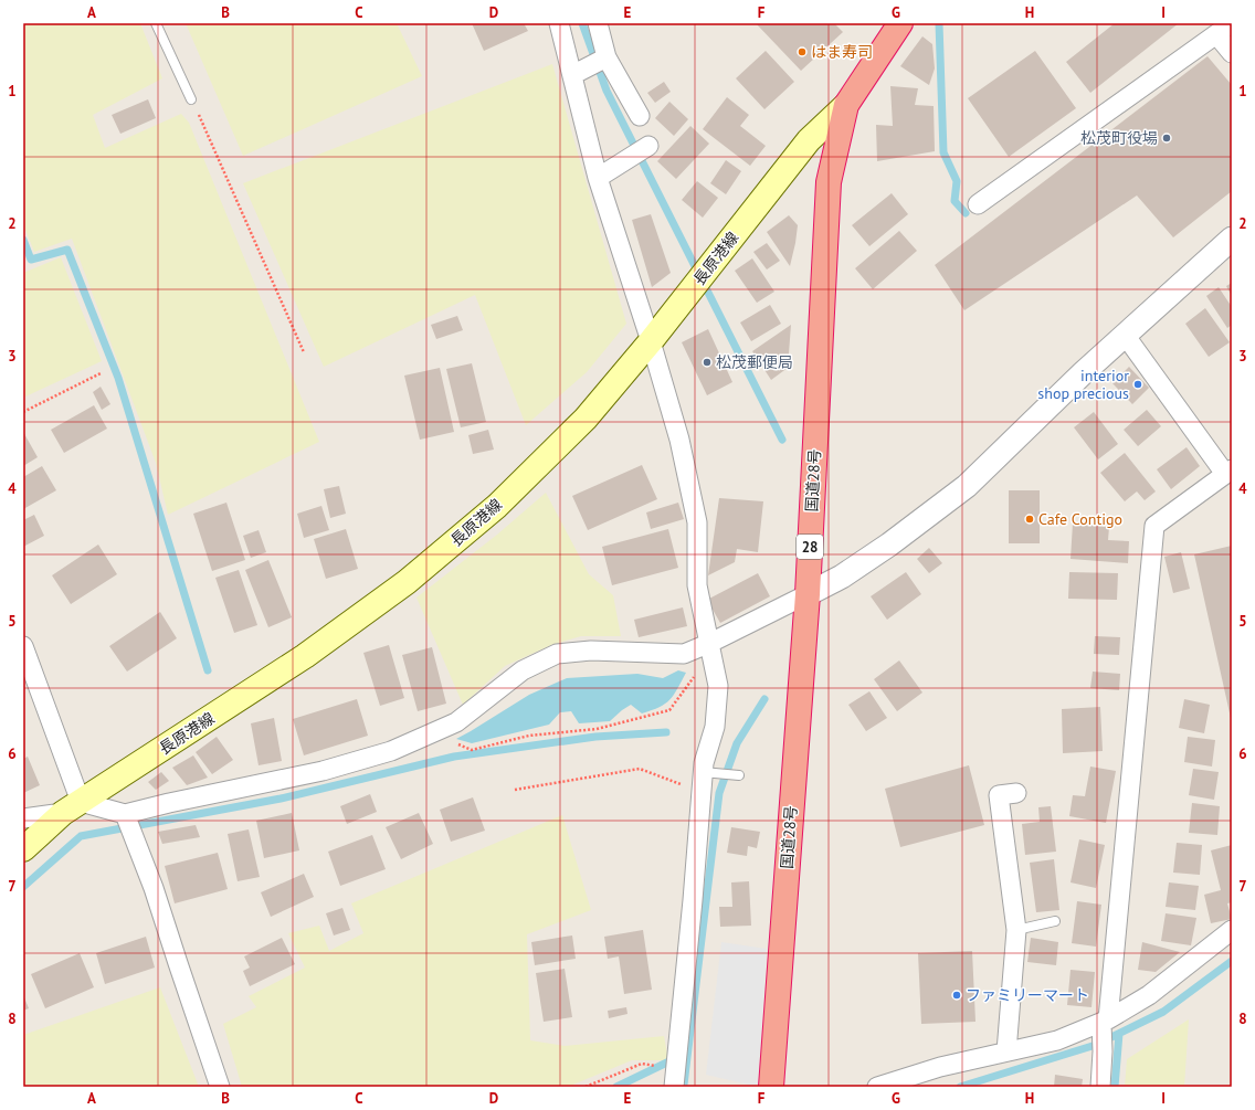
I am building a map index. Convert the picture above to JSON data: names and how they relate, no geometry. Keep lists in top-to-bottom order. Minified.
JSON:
{"streets":{"highway":["国道28号","28"],"main road":["長原港線"]},"crossings":[["長原港線","国道28号"]],"places":["はま寿司","松茂町役場","松茂郵便局","interior shop precious","Cafe Contigo","ファミリーマート"],"grid":{"columns":["A","B","C","D","E","F","G","H","I"],"rows":["1","2","3","4","5","6","7","8"]}}
